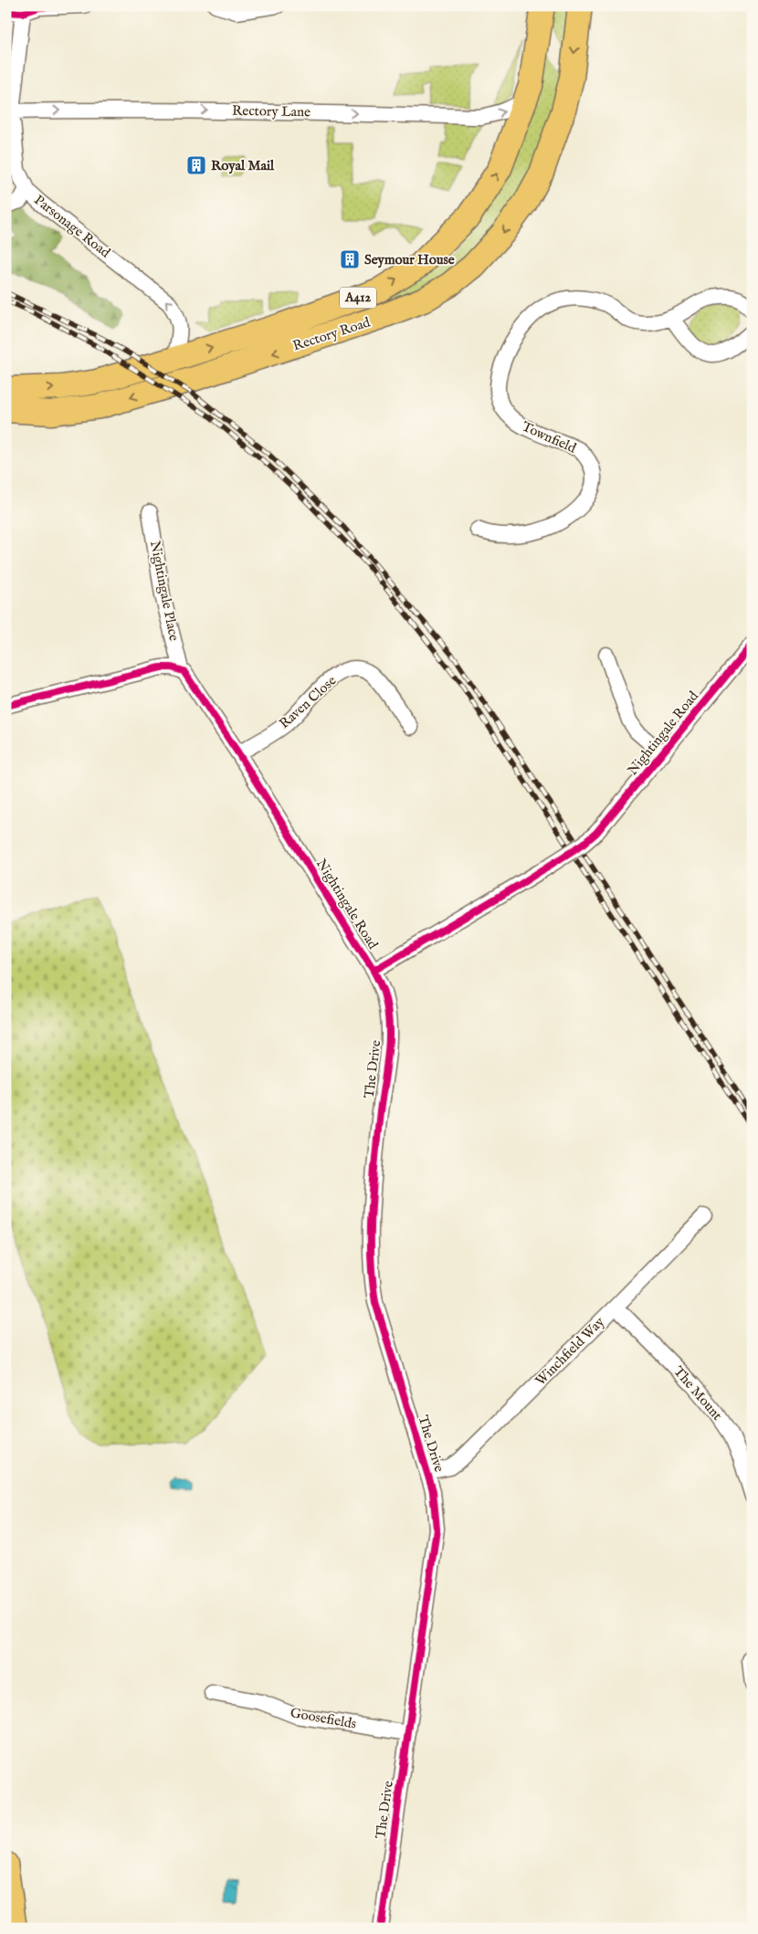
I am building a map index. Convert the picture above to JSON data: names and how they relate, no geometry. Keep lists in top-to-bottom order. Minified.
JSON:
{"streets":{"main road":["A412","Rectory Road"],"street":["Rectory Lane","Parsonage Road","Townfield","Nightingale Place","Raven Close","Nightingale Road","The Drive","Winchfield Way","The Mount","Goosefields"]},"crossings":[["Rectory Lane","Parsonage Road"],["Rectory Lane","Rectory Road"],["Parsonage Road","Rectory Road"],["Nightingale Place","Nightingale Road"],["Raven Close","Nightingale Road"],["Nightingale Road","The Drive"],["The Drive","Winchfield Way"],["The Drive","Goosefields"],["Winchfield Way","The Mount"]],"one_way":["Rectory Lane","Parsonage Road"],"places":{"building":["Royal Mail","Seymour House"]}}
